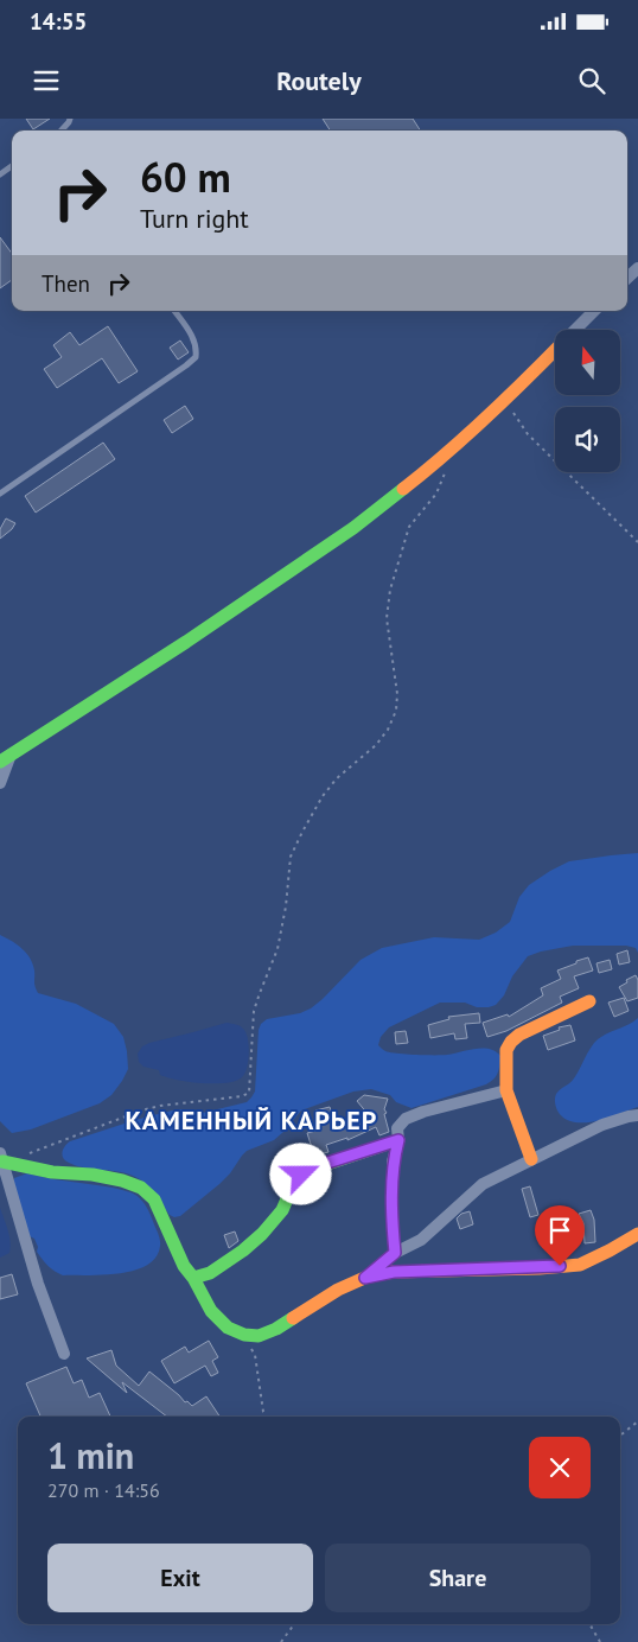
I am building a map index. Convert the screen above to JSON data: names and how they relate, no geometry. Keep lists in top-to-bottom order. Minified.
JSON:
{"districts":["КАМЕННЫЙ КАРЬЕР"],"north":"top","page":{"status":"14:55","header":"Routely","turn":["60 m","Turn right"],"then":"Then","heading":["1 min","270 m · 14:56"],"buttons":["Exit","Share"]}}
